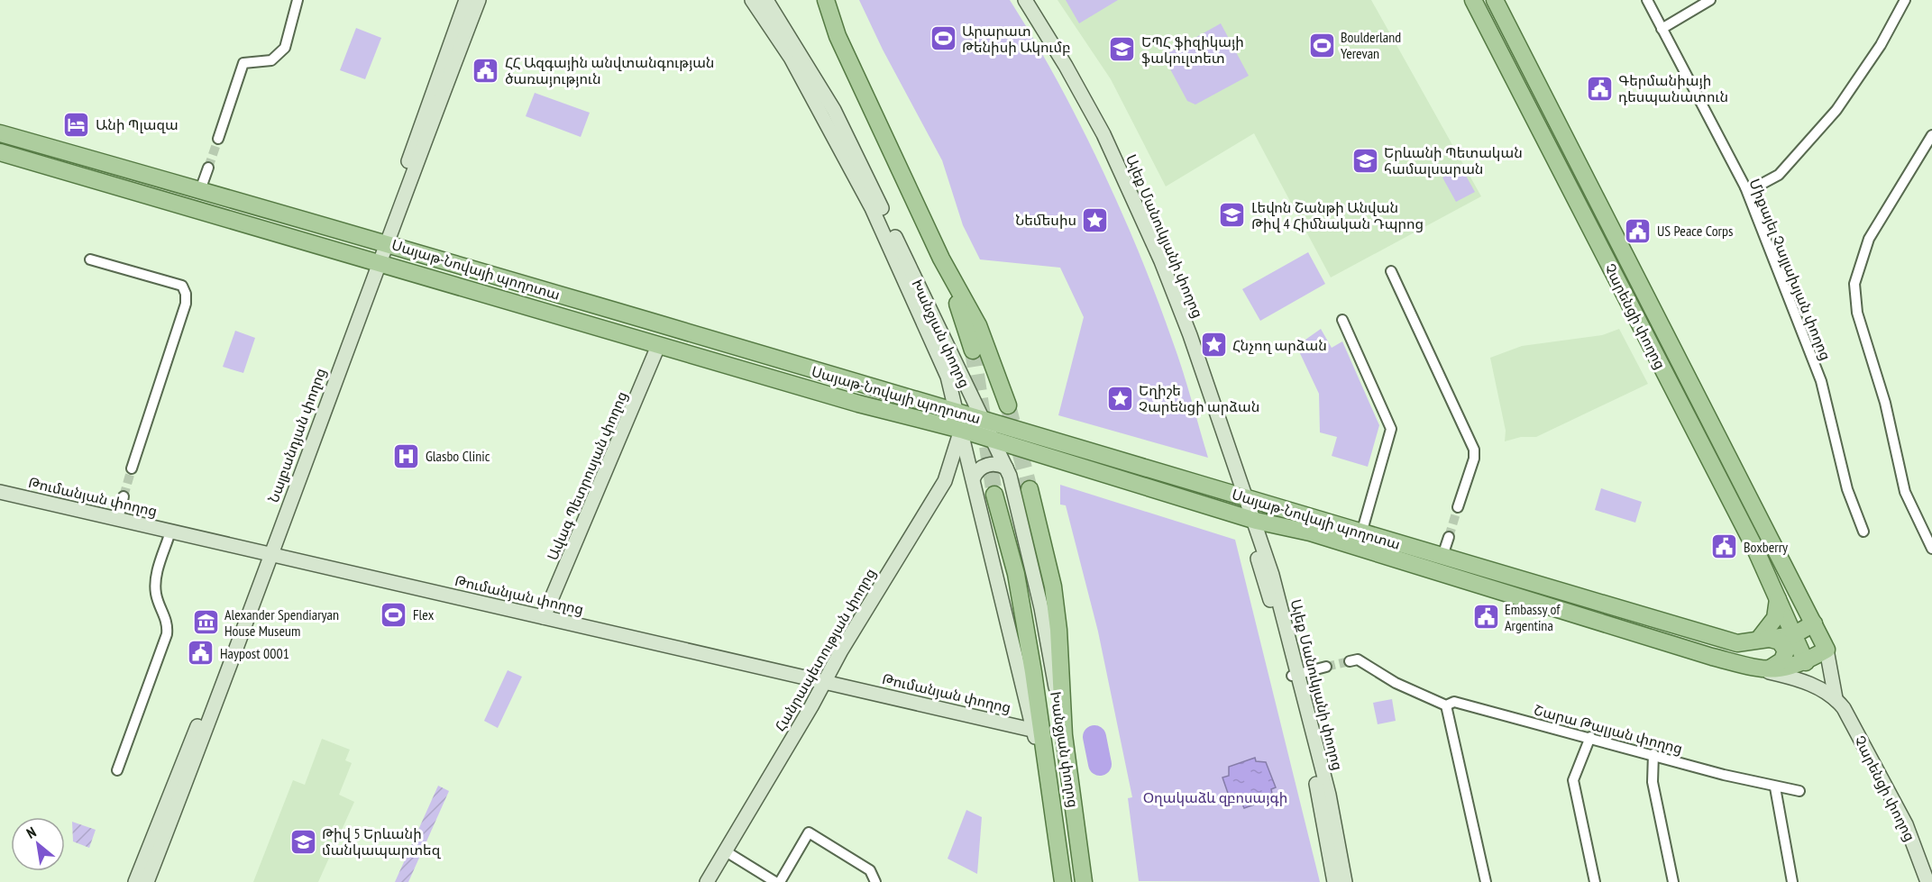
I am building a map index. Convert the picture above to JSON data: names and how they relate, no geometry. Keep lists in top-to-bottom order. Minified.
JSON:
{"streets":{"main road":["Ալեք Մանուկյանի փողոց","Սայաթ-Նովայի պողոտա","Չարենցի փողոց","Խանջյան փողոց","Նալբանդյան փողոց","Ավագ Պետրոսյան փողոց","Թումանյան փողոց","Հանրապետության փողոց"],"street":["Միքայել Չայլախյան փողոց","Շարա Թալյան փողոց"]},"crossings":[["Ալեք Մանուկյանի փողոց","Սայաթ-Նովայի պողոտա"],["Սայաթ-Նովայի պողոտա","Չարենցի փողոց"],["Սայաթ-Նովայի պողոտա","Խանջյան փողոց"],["Սայաթ-Նովայի պողոտա","Նալբանդյան փողոց"],["Սայաթ-Նովայի պողոտա","Ավագ Պետրոսյան փողոց"],["Սայաթ-Նովայի պողոտա","Հանրապետության փողոց"],["Խանջյան փողոց","Թումանյան փողոց"],["Խանջյան փողոց","Հանրապետության փողոց"],["Նալբանդյան փողոց","Թումանյան փողոց"],["Ավագ Պետրոսյան փողոց","Թումանյան փողոց"],["Թումանյան փողոց","Հանրապետության փողոց"]],"parks":["Օղակաձև զբոսայգի"],"places":{"sports":["Արարատ Թենիսի Ակումբ","Boulderland Yerevan","Flex"],"school or university":["ԵՊՀ ֆիզիկայի ֆակուլտետ","Երևանի Պետական համալսարան","Լեվոն Շանթի Անվան Թիվ 4 Հիմնական Դպրոց","Թիվ 5 Երևանի մանկապարտեզ"],"public building":["ՀՀ Ազգային անվտանգության ծառայություն","Գերմանիայի դեսպանատուն","US Peace Corps","Boxberry","Embassy of Argentina","Haypost 0001"],"hotel":["Անի Պլազա"],"place":["Նեմեսիս","Հնչող արձան","Եղիշե Չարենցի արձան"],"hospital":["Glasbo Clinic"],"museum":["Alexander Spendiaryan House Museum"]},"north":"top left"}
